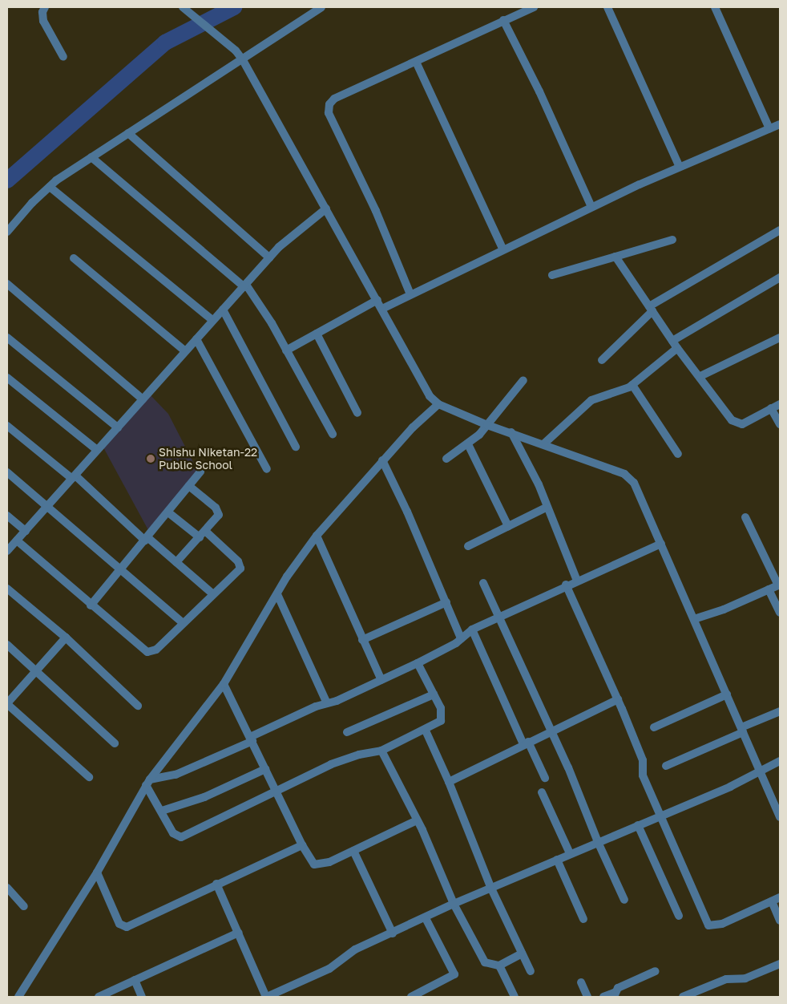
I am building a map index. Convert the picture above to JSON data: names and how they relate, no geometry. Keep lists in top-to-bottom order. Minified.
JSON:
{"places":["Shishu Niketan-22 Public School"]}
